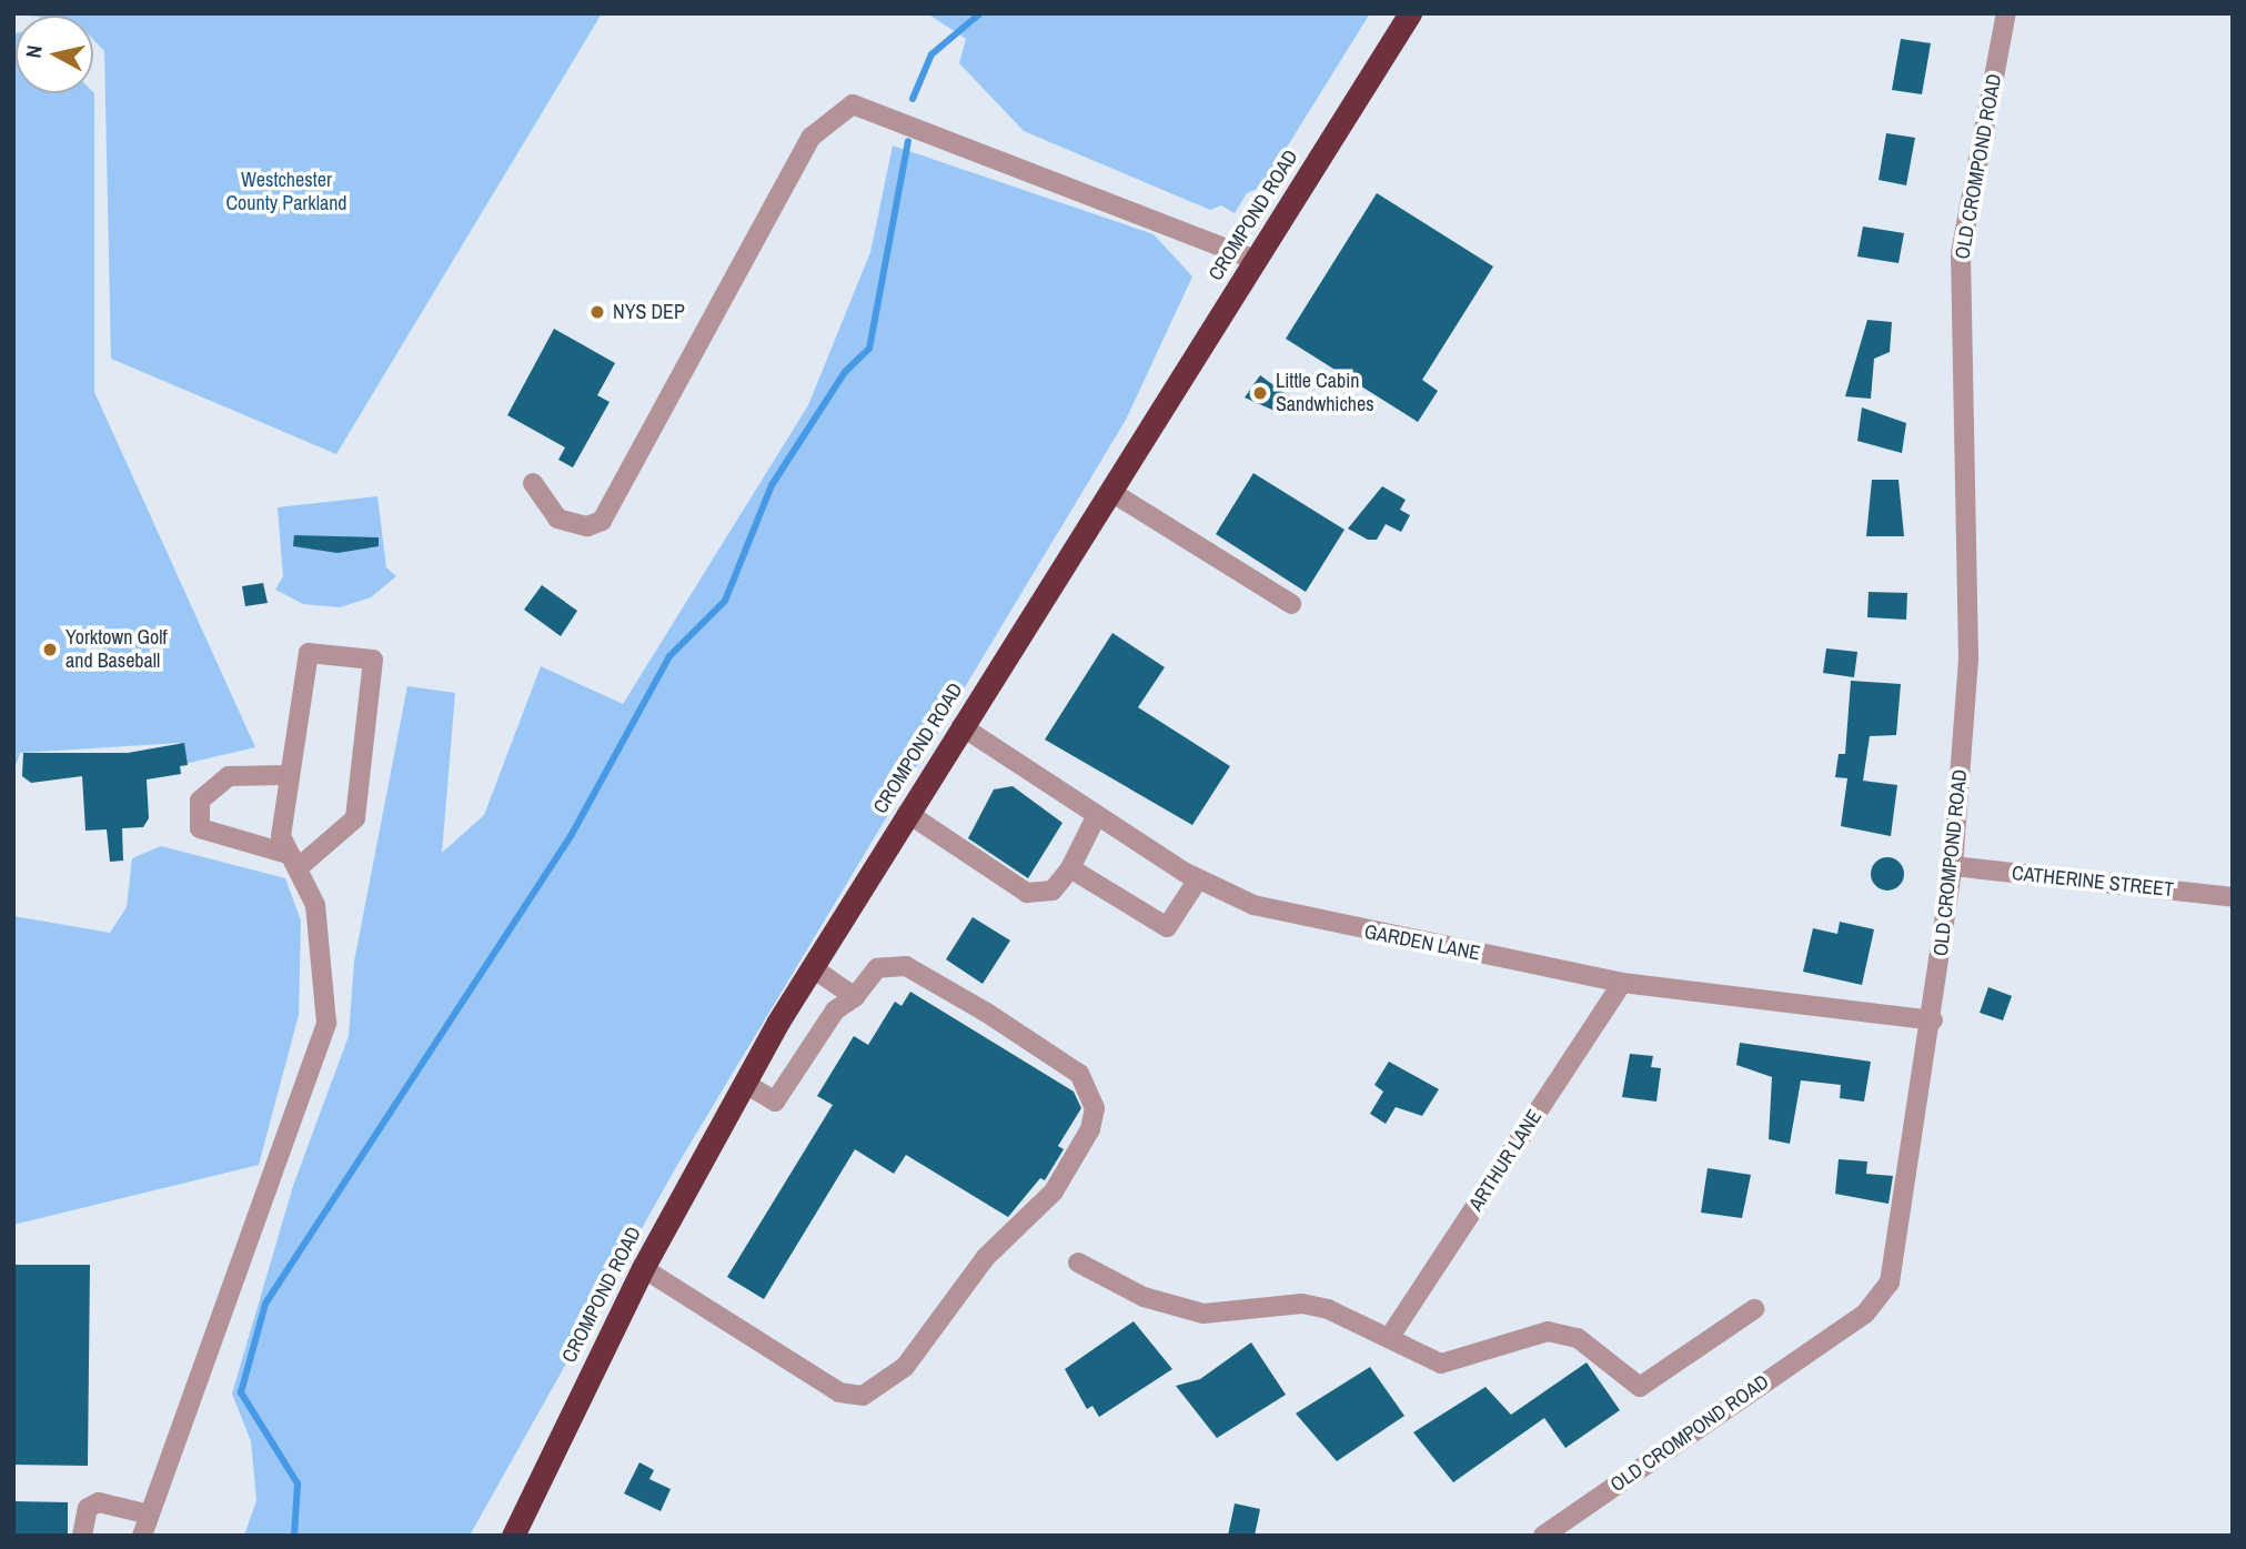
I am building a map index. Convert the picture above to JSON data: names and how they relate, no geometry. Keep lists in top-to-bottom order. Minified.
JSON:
{"streets":{"highway":["CROMPOND ROAD"],"street":["OLD CROMPOND ROAD","CATHERINE STREET","GARDEN LANE","ARTHUR LANE"]},"crossings":[["OLD CROMPOND ROAD","CATHERINE STREET"],["OLD CROMPOND ROAD","GARDEN LANE"],["CROMPOND ROAD","GARDEN LANE"],["GARDEN LANE","ARTHUR LANE"]],"parks":["Westchester County Parkland"],"places":["NYS DEP","Little Cabin Sandwhiches","Yorktown Golf and Baseball"],"north":"left"}
